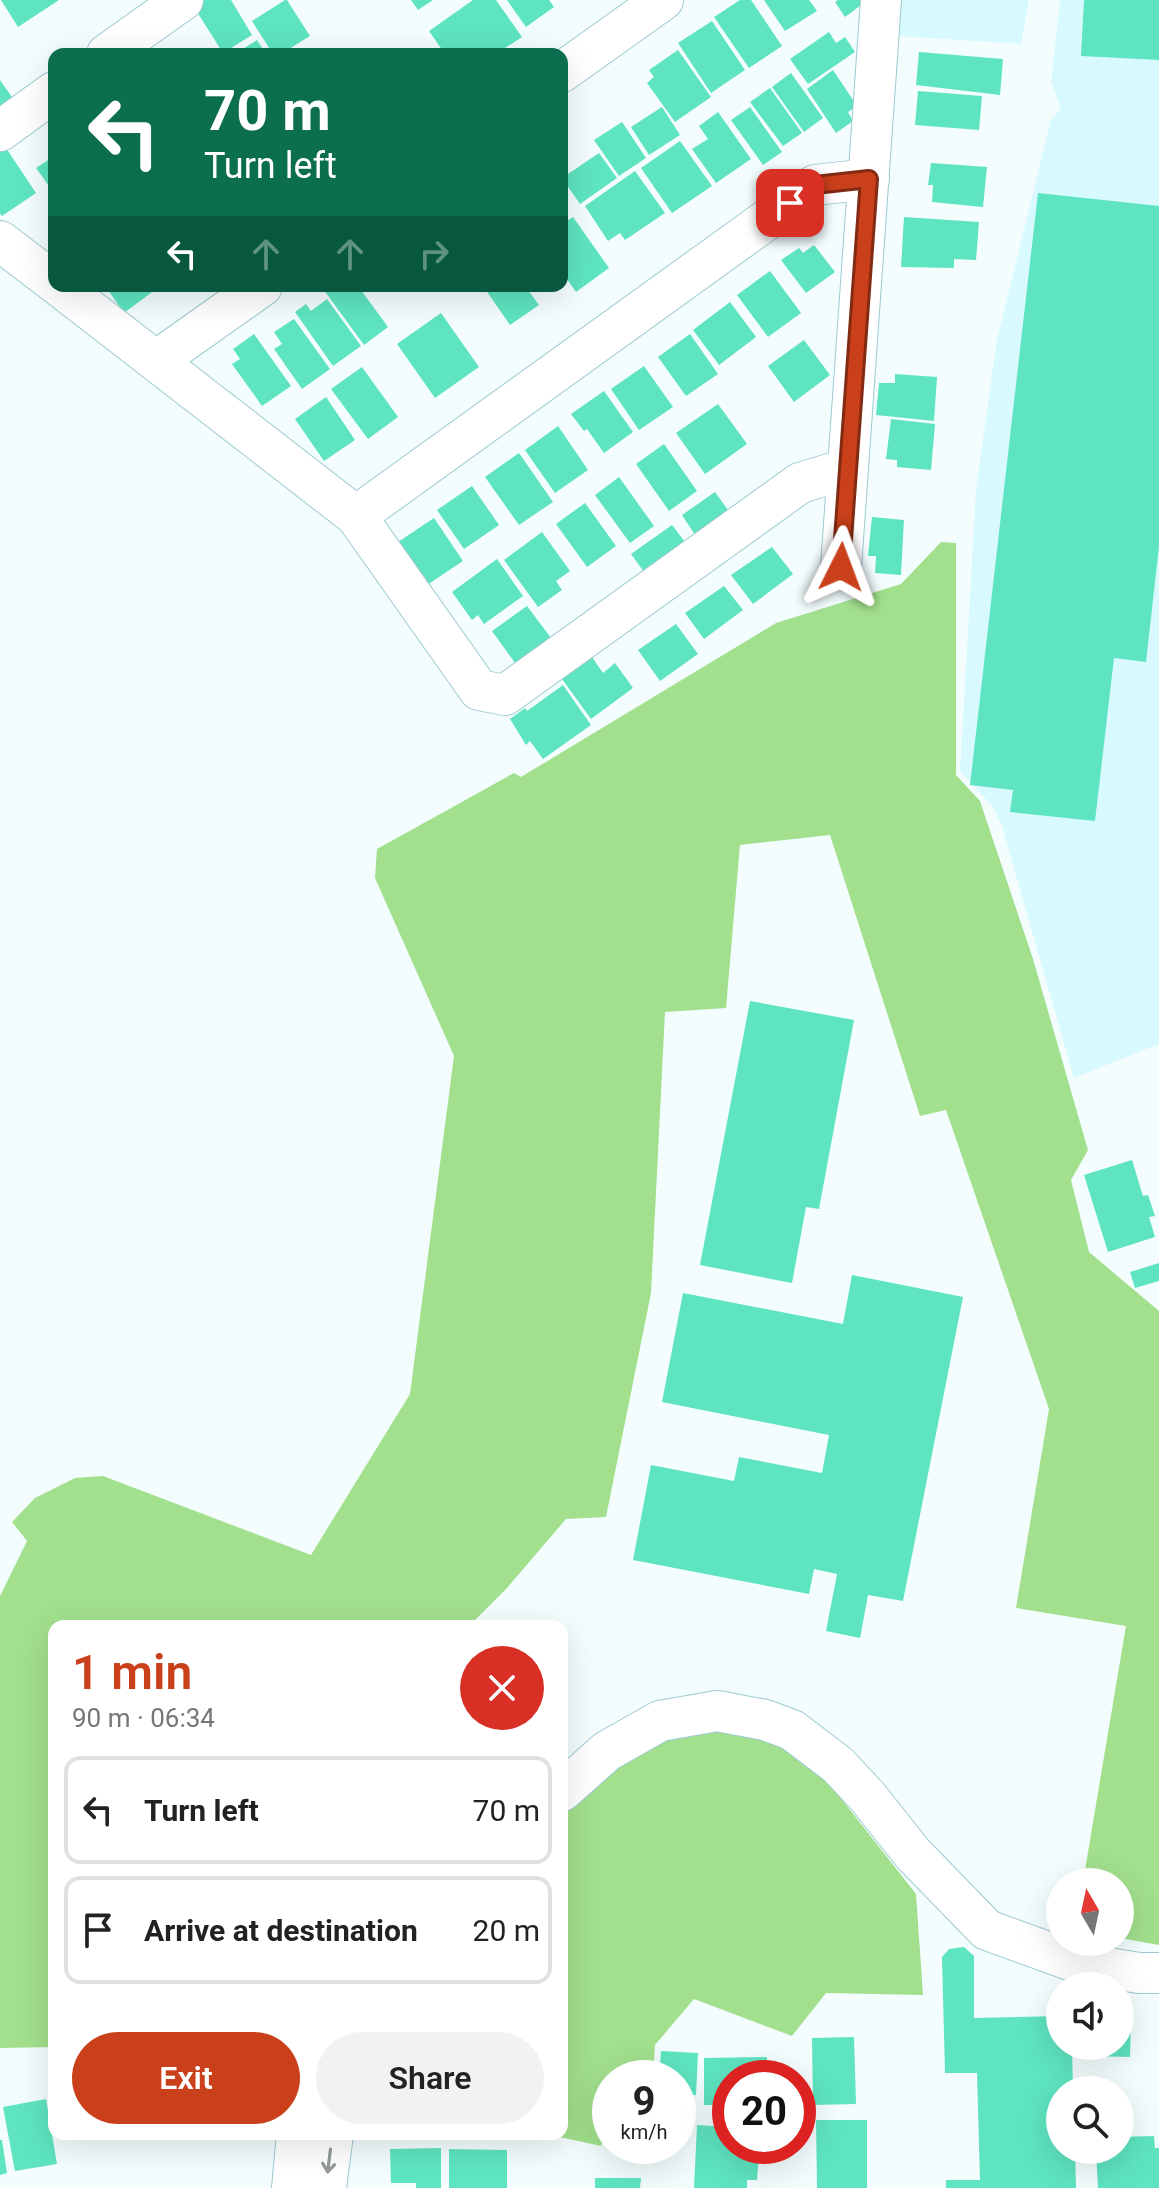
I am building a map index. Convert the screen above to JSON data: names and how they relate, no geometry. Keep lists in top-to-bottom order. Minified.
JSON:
{"north":"top","page":{"turn":["70 m","Turn left"],"heading":["1 min","90 m · 06:34"],"list":[{"name":"Turn left","value":"70 m"},{"name":"Arrive at destination","value":"20 m"}],"buttons":["Exit","Share"],"speed":"9 km/h","limit":"20"}}
